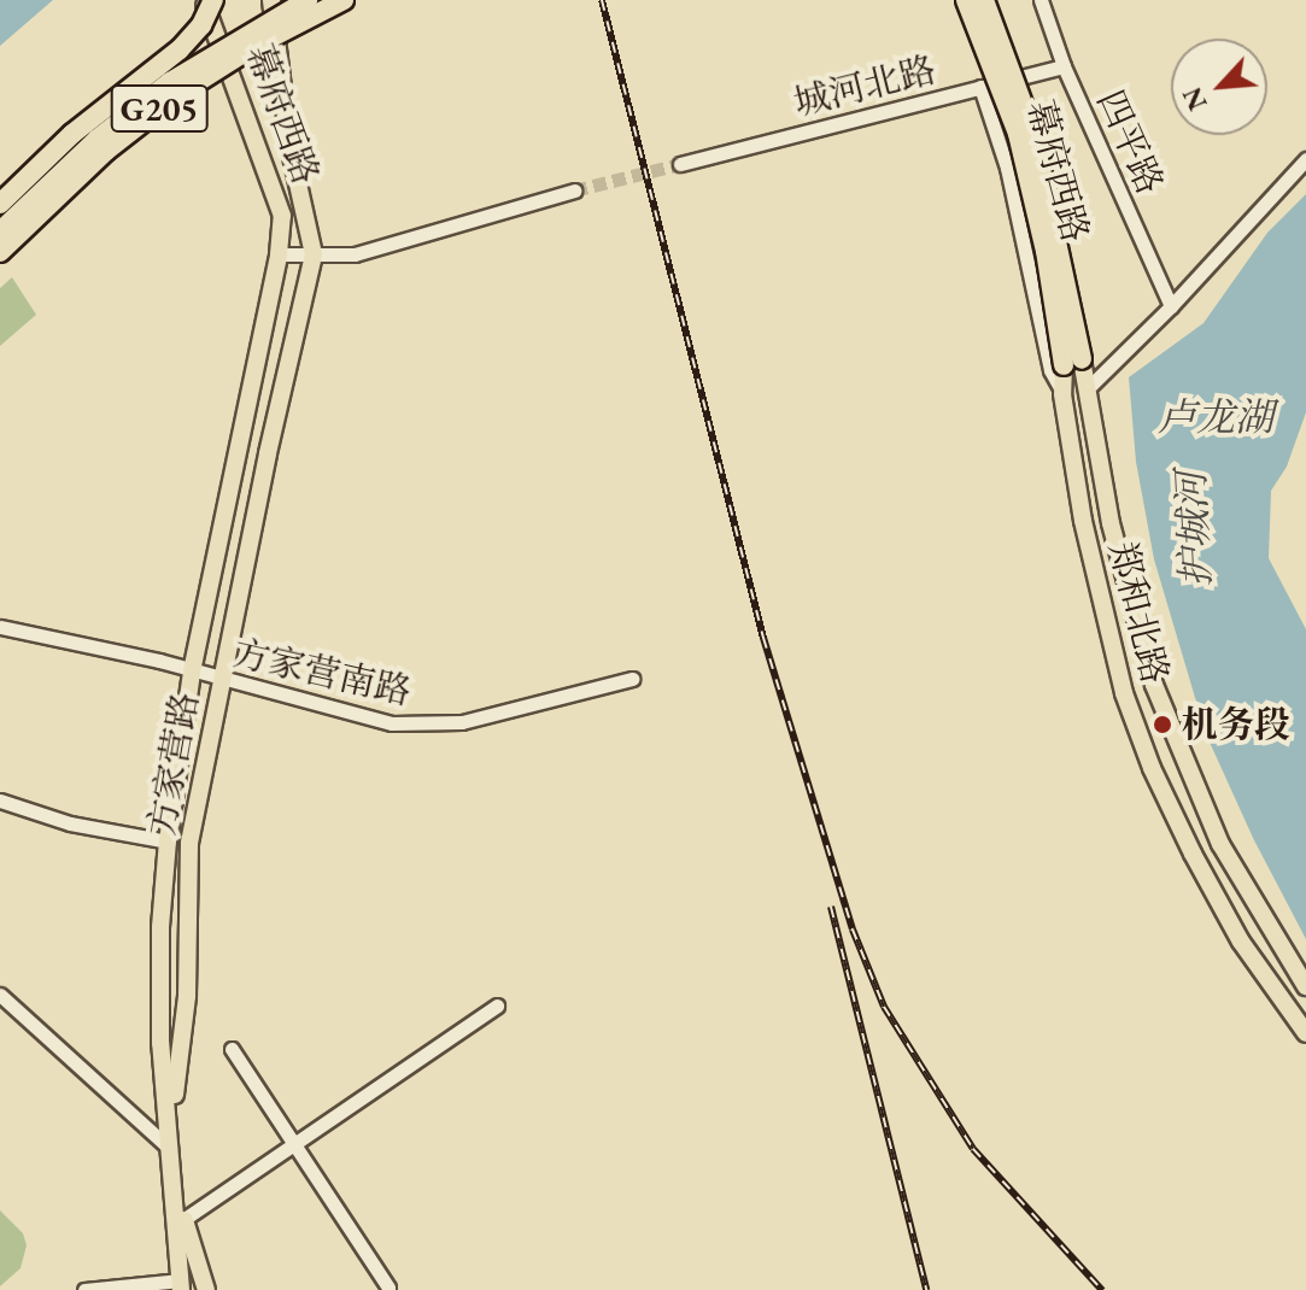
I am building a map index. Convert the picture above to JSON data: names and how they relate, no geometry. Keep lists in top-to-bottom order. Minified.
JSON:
{"streets":{"highway":["G205","幕府西路"],"main road":["郑和北路","方家营路"],"street":["城河北路","四平路","方家营南路"]},"crossings":[["城河北路","四平路"],["幕府西路","郑和北路"],["幕府西路","方家营路"],["方家营南路","方家营路"]],"water":["卢龙湖","护城河"],"places":["机务段"],"north":"bottom left"}
